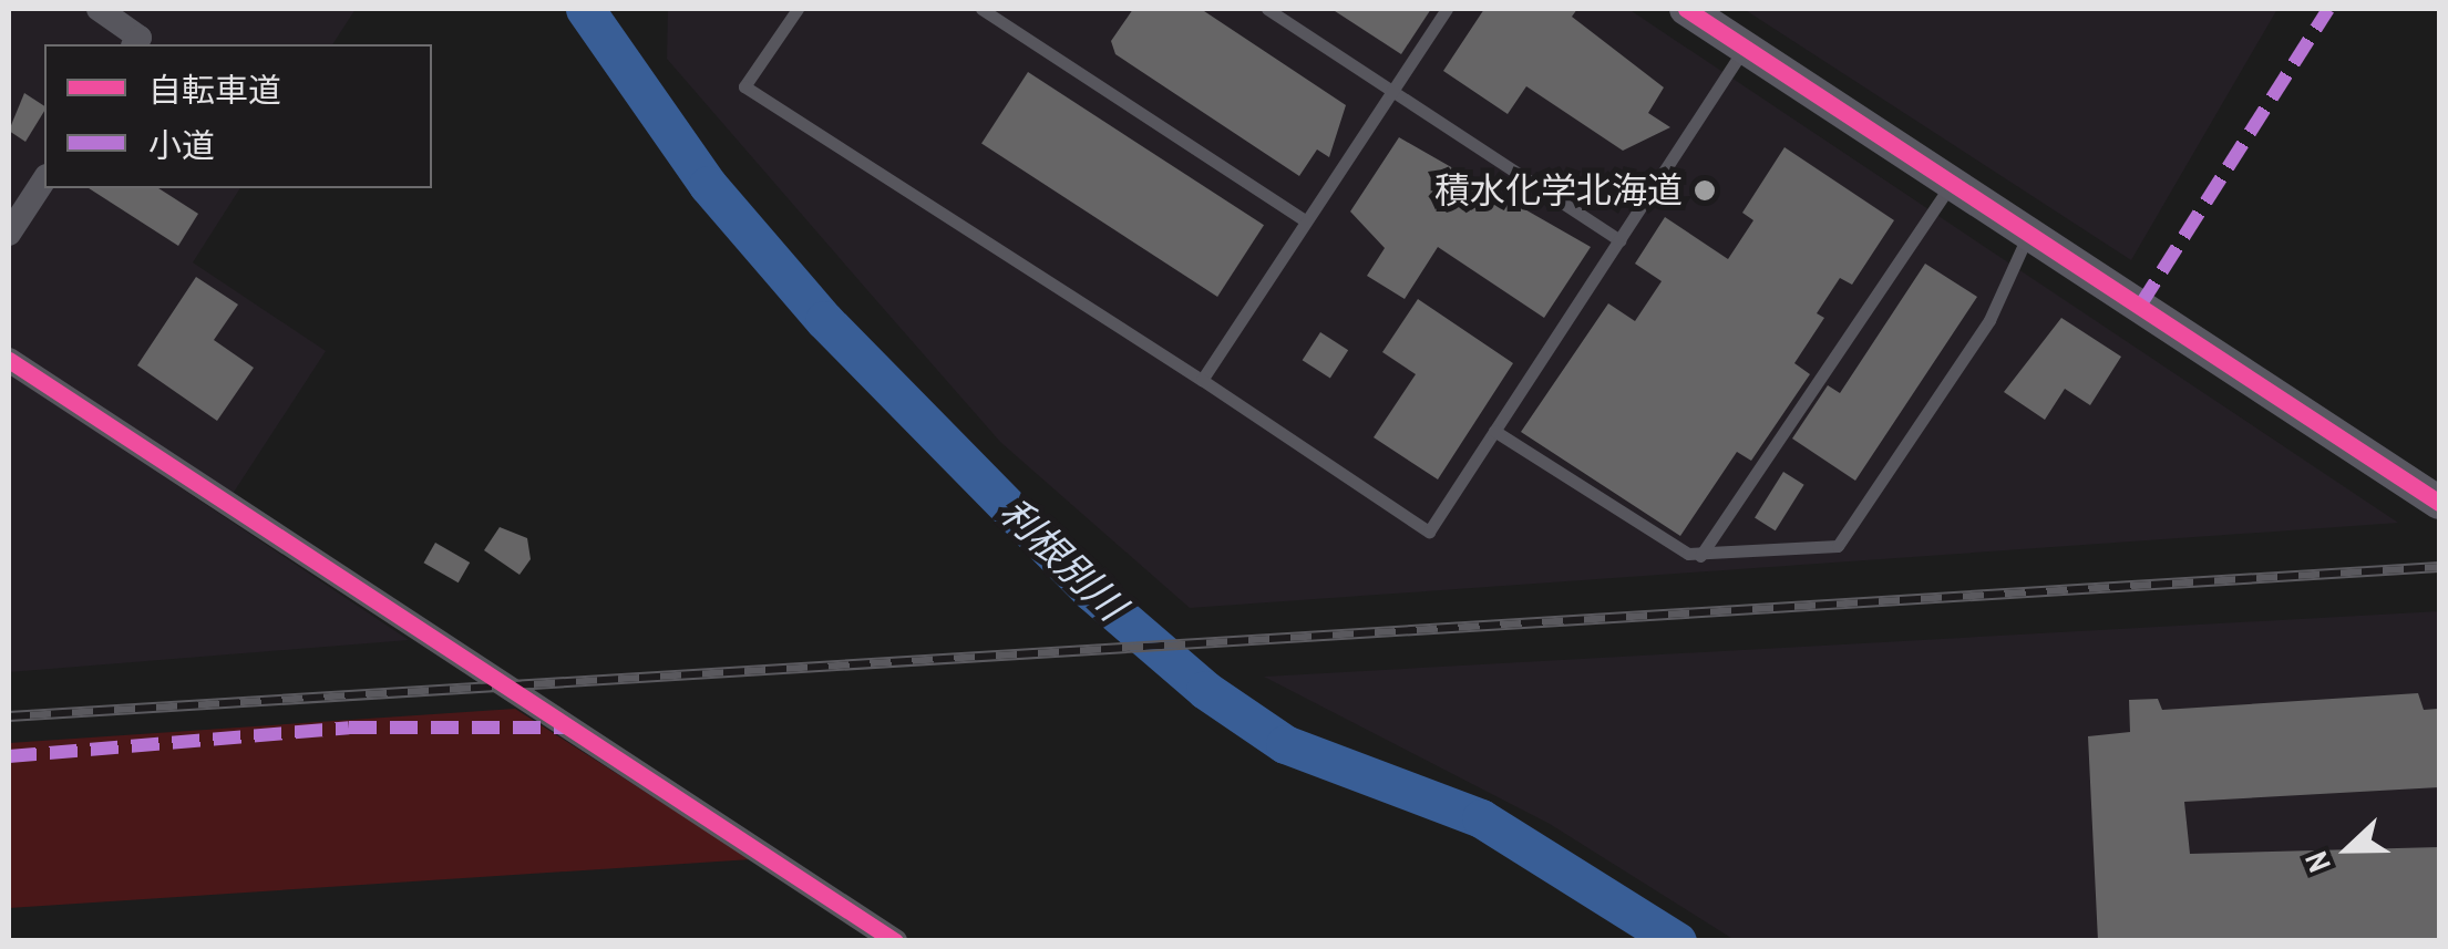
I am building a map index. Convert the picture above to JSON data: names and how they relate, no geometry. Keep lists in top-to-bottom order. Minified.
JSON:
{"water":["利根別川"],"places":["積水化学北海道"],"legend":["自転車道","小道"],"north":"left"}
